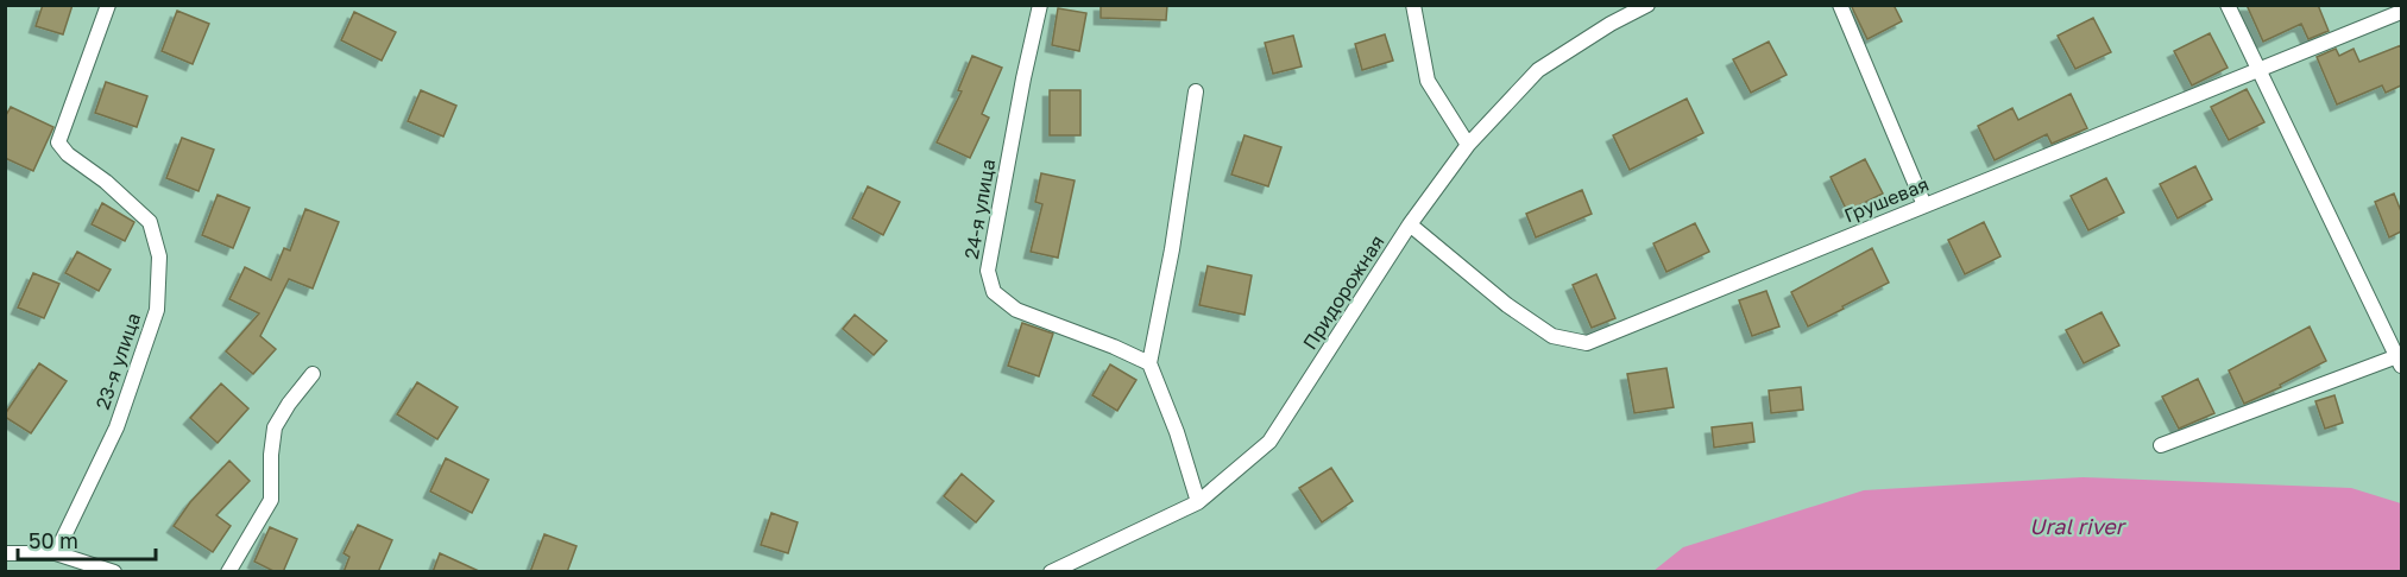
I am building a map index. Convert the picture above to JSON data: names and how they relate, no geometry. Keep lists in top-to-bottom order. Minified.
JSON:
{"streets":{"street":["Грушевая","24-я улица","Придорожная","23-я улица"]},"crossings":[["Грушевая","Придорожная"]],"water":["Ural river"],"scale_bar":"50 m"}
